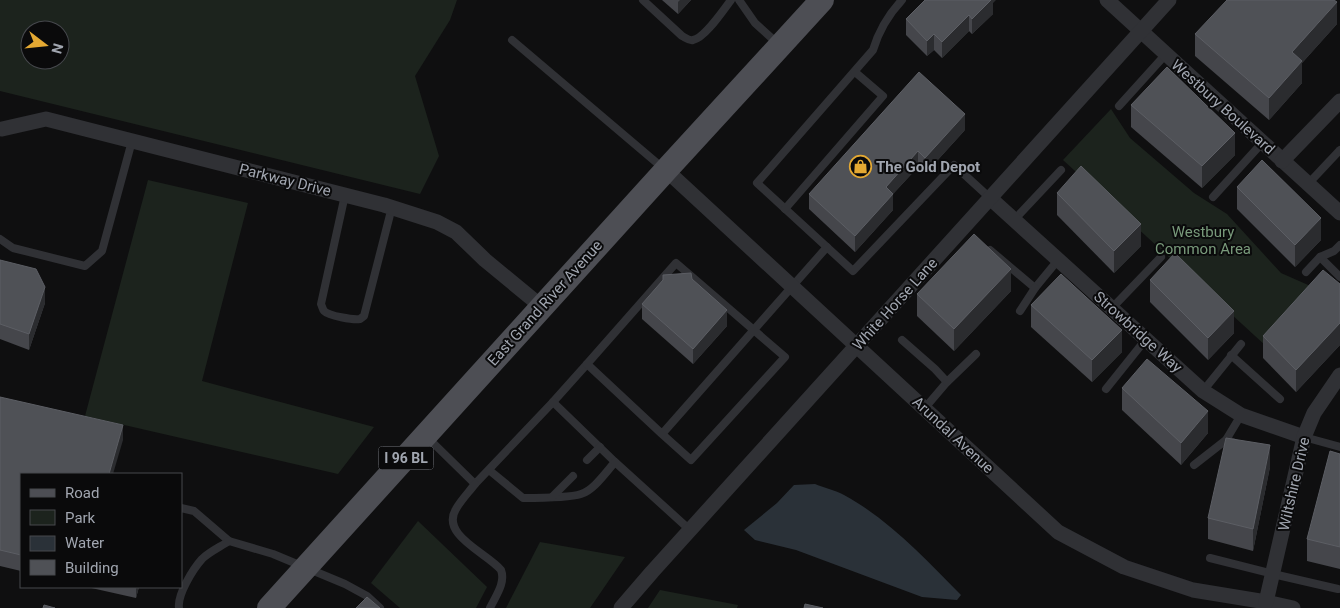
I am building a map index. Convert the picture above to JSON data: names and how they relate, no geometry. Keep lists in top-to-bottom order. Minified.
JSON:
{"streets":{"main road":["East Grand River Avenue","I 96 BL"],"street":["Westbury Boulevard","Parkway Drive","White Horse Lane","Strowbridge Way","Arundal Avenue","Wiltshire Drive"]},"crossings":[["Westbury Boulevard","White Horse Lane"],["Parkway Drive","East Grand River Avenue"],["East Grand River Avenue","Arundal Avenue"],["White Horse Lane","Strowbridge Way"],["White Horse Lane","Arundal Avenue"],["Strowbridge Way","Wiltshire Drive"],["Arundal Avenue","Wiltshire Drive"]],"parks":["Westbury Common Area"],"places":{"shop":["The Gold Depot"]},"legend":["Road","Park","Water","Building"],"north":"right"}
